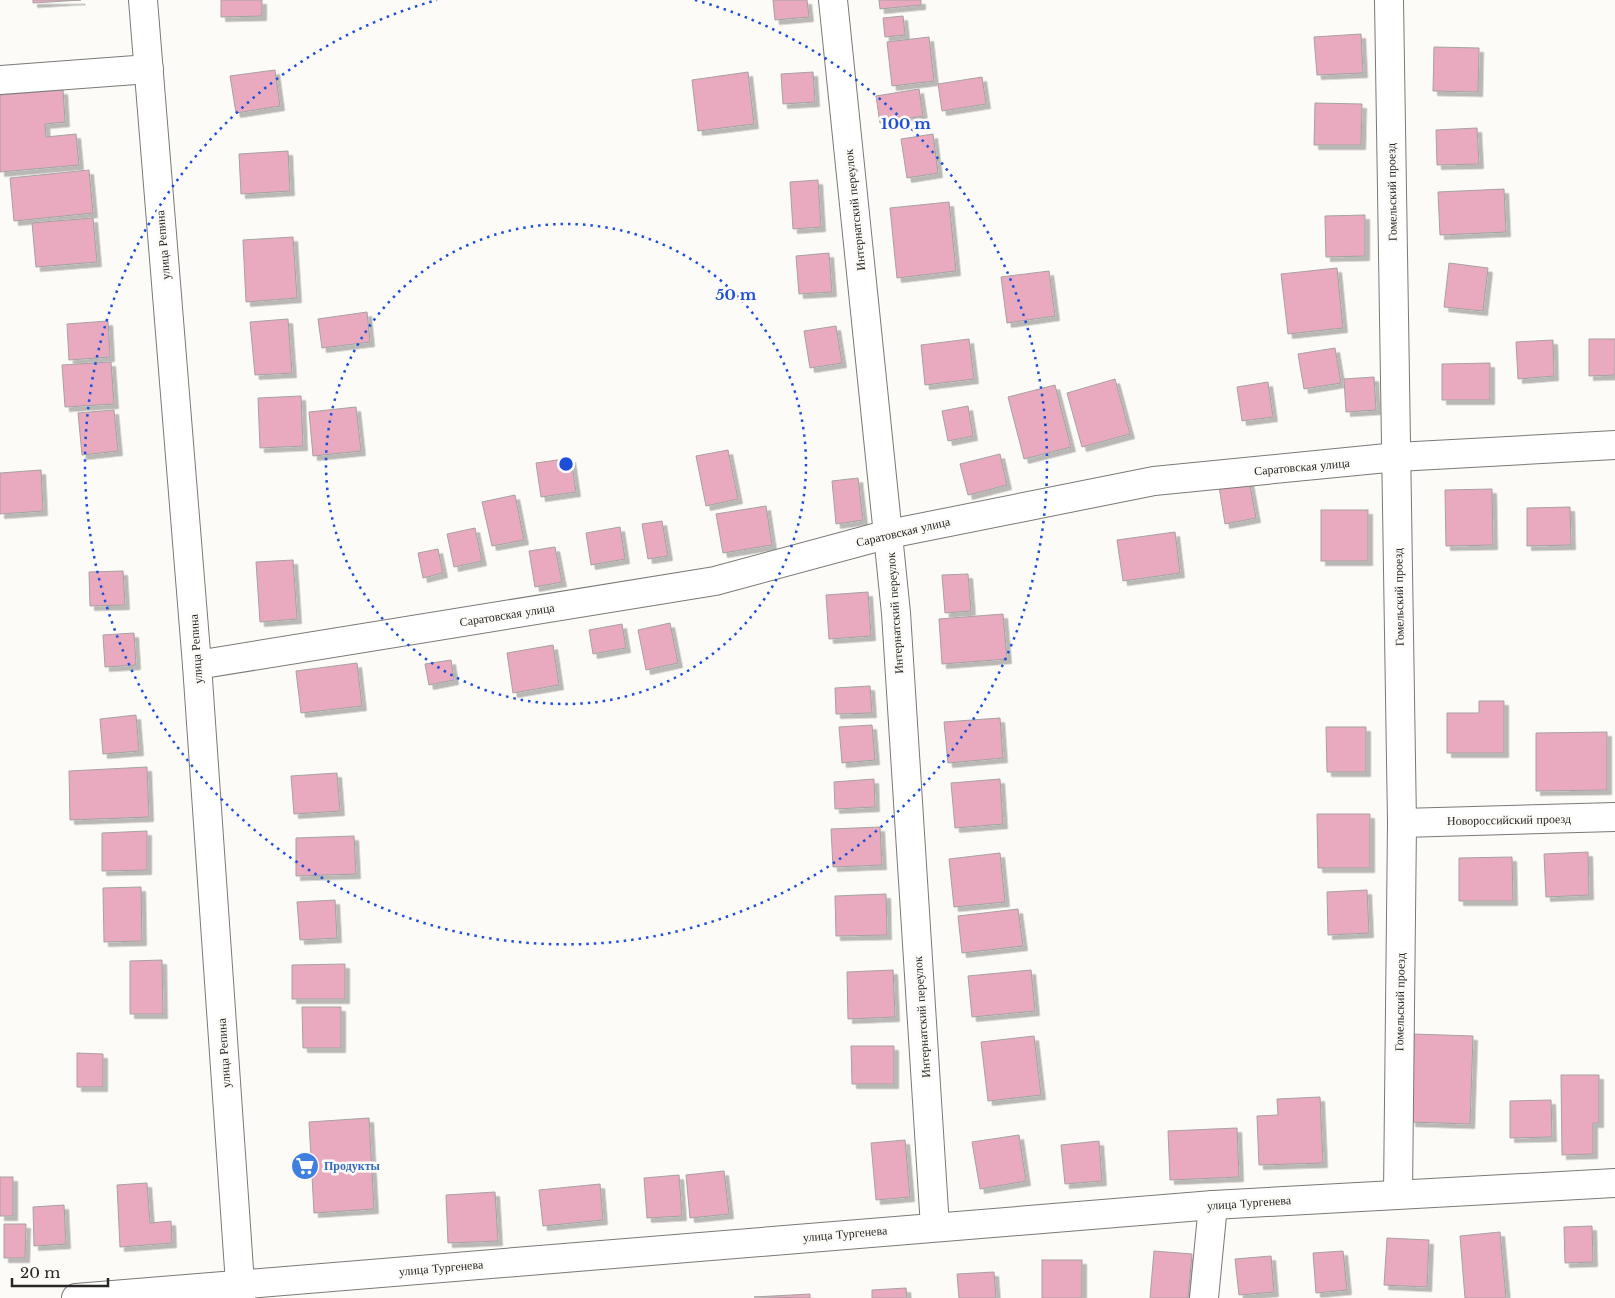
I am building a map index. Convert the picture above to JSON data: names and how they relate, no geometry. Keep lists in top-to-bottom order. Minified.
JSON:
{"streets":{"street":["Гомельский проезд","Интернатский переулок","улица Репина","Саратовская улица","Новороссийский проезд","улица Тургенева"]},"crossings":[["Гомельский проезд","Саратовская улица"],["Гомельский проезд","Новороссийский проезд"],["Гомельский проезд","улица Тургенева"],["Интернатский переулок","Саратовская улица"],["Интернатский переулок","улица Тургенева"],["улица Репина","Саратовская улица"],["улица Репина","улица Тургенева"]],"places":{"supermarket":["Продукты"]},"scale_bar":"20 m","rings":["100 m","50 m"]}
